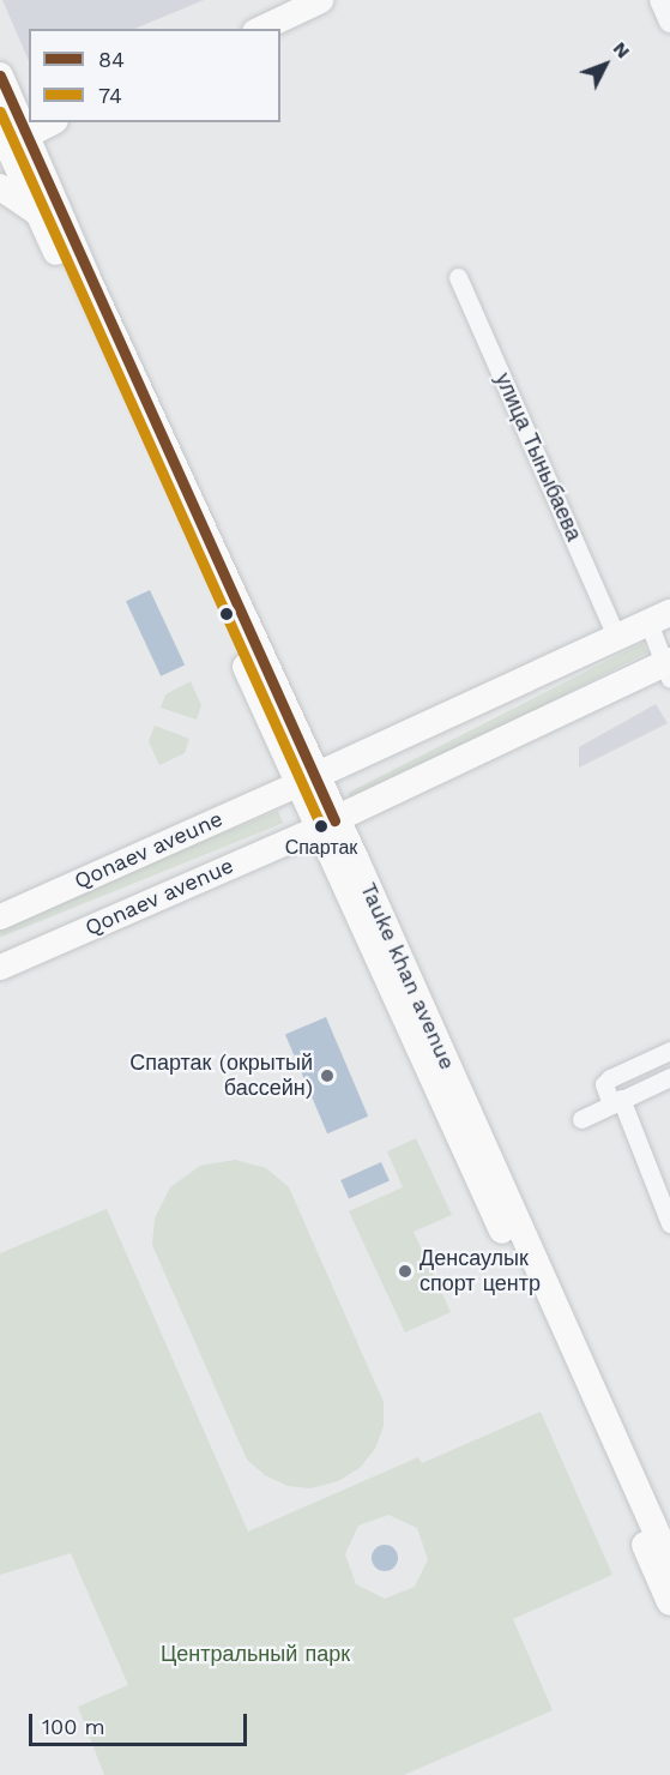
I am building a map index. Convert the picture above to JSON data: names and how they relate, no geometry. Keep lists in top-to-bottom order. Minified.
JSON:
{"streets":{"main road":["Qonaev aveune","Qonaev avenue","Tauke khan avenue"],"street":["улица Тыныбаева"]},"crossings":[["Qonaev aveune","Tauke khan avenue"],["Qonaev avenue","Tauke khan avenue"]],"parks":["Центральный парк"],"places":["Спартак","Спартак (окрытый бассейн)","Денсаулык спорт центр"],"lines":["transit line 84","transit line 74"],"legend":["84","74"],"scale_bar":"100 m","north":"top right"}
